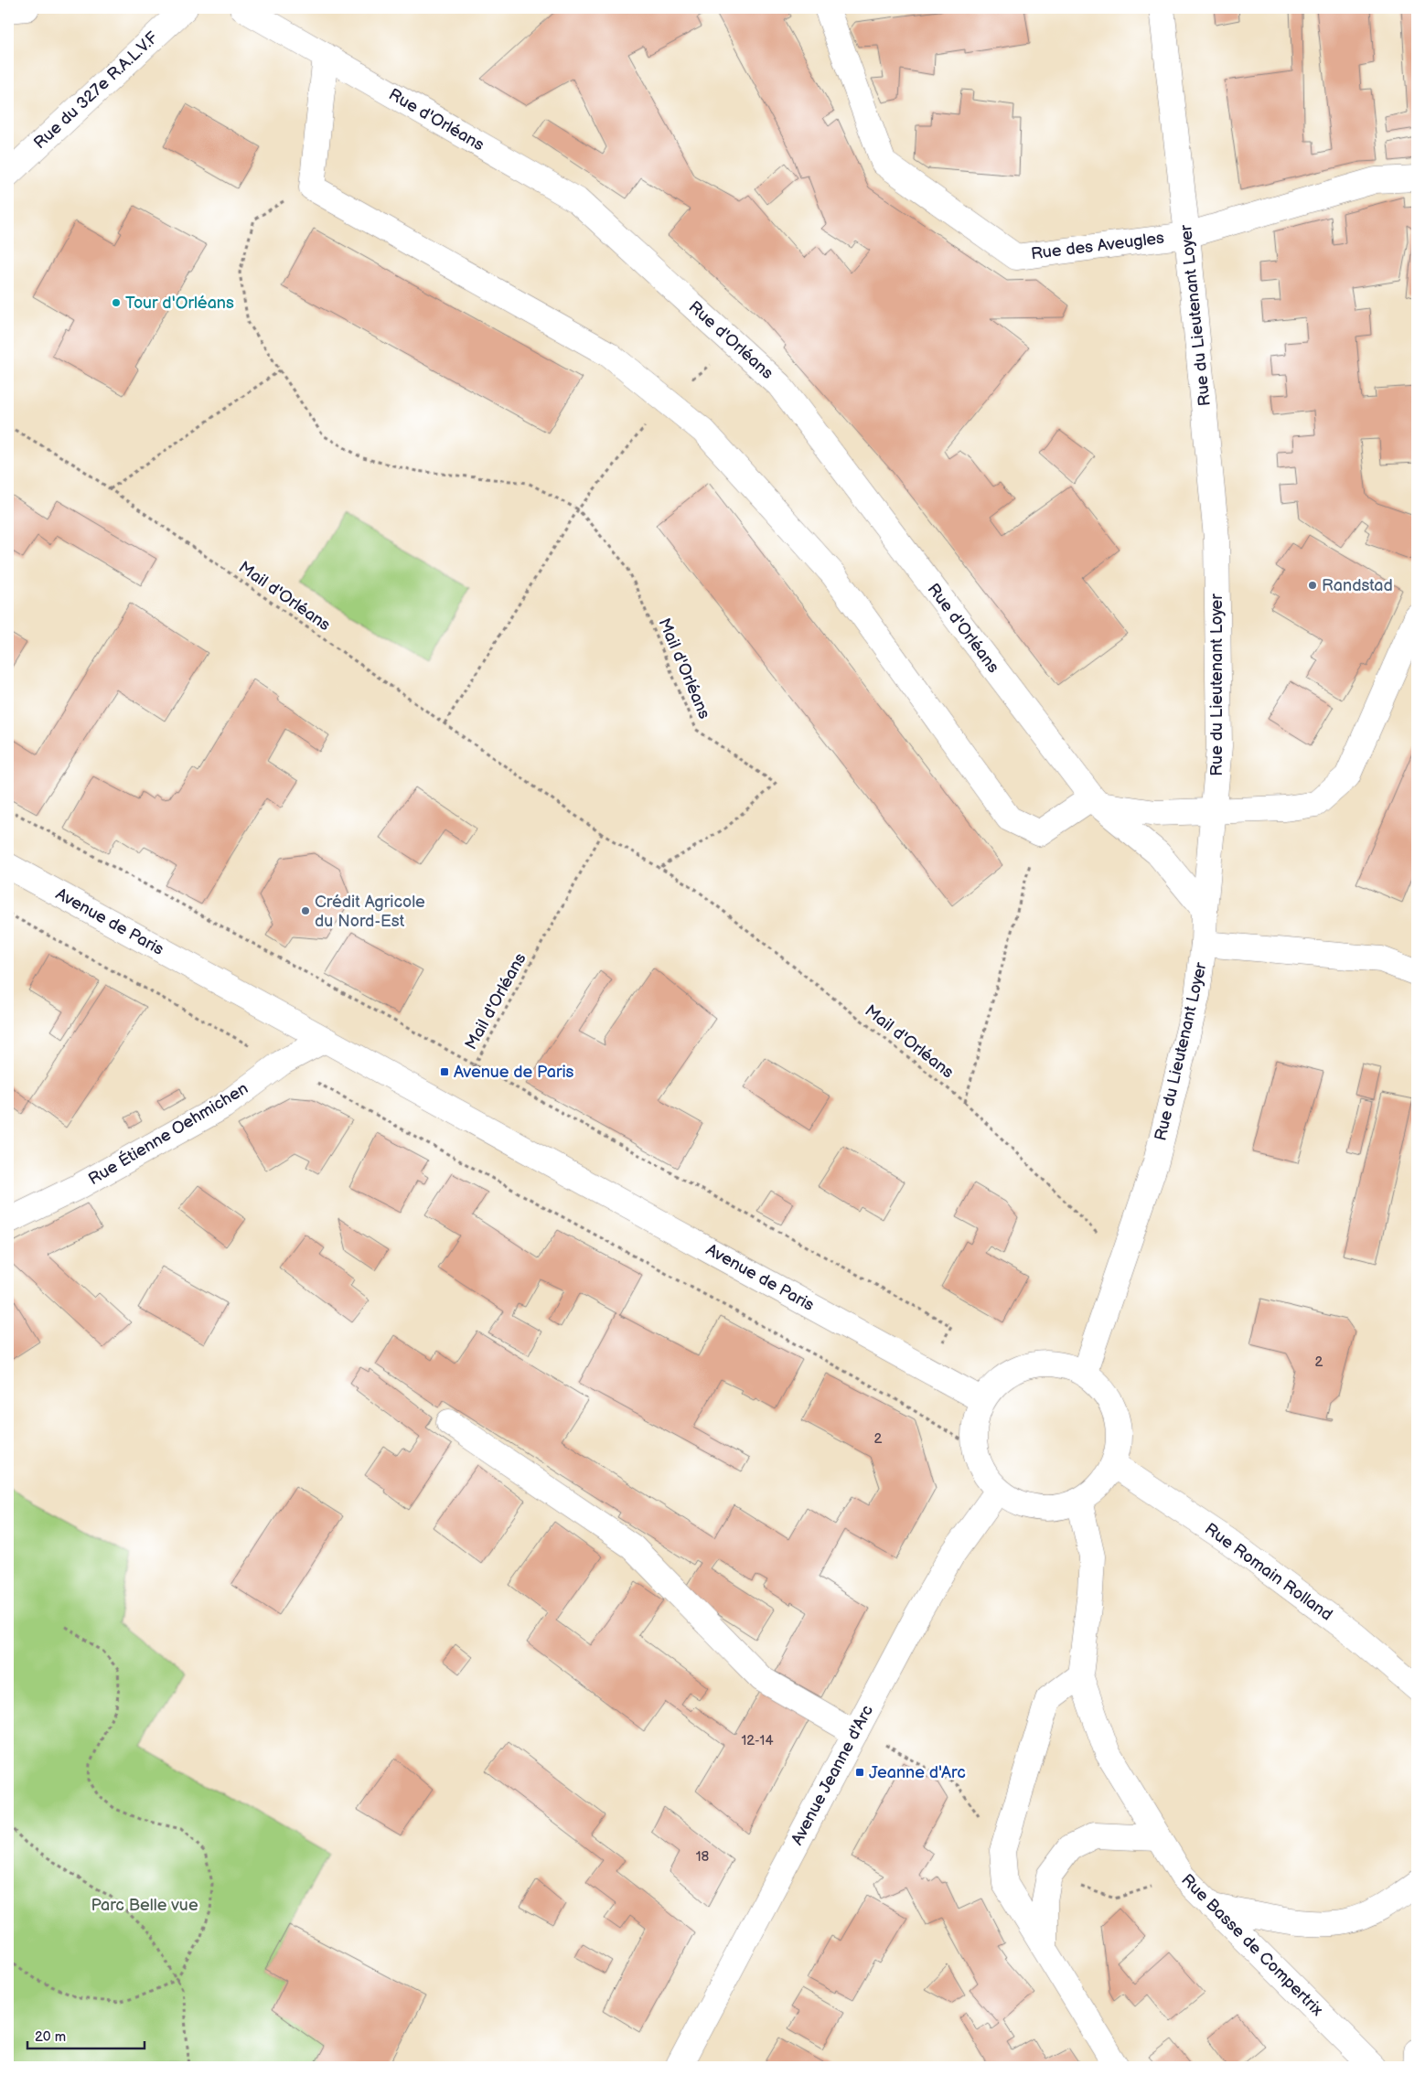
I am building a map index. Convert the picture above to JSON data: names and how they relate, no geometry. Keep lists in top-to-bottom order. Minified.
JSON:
{"streets":{"main road":["Rue du 327e R.A.L.V.F","Rue d'Orléans","Rue des Aveugles","Rue du Lieutenant Loyer","Avenue de Paris","Rue Étienne Oehmichen","Rue Romain Rolland","Avenue Jeanne d'Arc","Rue Basse de Compertrix"],"path":["Mail d'Orléans"]},"crossings":[["Rue d'Orléans","Rue du Lieutenant Loyer"],["Rue des Aveugles","Rue du Lieutenant Loyer"],["Rue du Lieutenant Loyer","Mail d'Orléans"],["Rue du Lieutenant Loyer","Avenue de Paris"],["Rue du Lieutenant Loyer","Rue Romain Rolland"],["Rue du Lieutenant Loyer","Avenue Jeanne d'Arc"],["Rue du Lieutenant Loyer","Rue Basse de Compertrix"],["Mail d'Orléans","Avenue de Paris"],["Avenue de Paris","Rue Étienne Oehmichen"],["Avenue de Paris","Rue Romain Rolland"],["Avenue de Paris","Avenue Jeanne d'Arc"],["Avenue de Paris","Rue Basse de Compertrix"],["Rue Romain Rolland","Avenue Jeanne d'Arc"],["Rue Romain Rolland","Rue Basse de Compertrix"],["Avenue Jeanne d'Arc","Rue Basse de Compertrix"]],"parks":["Parc Belle vue"],"places":{"other":["Tour d'Orléans","Randstad","Crédit Agricole du Nord-Est"],"transit":["Avenue de Paris","Jeanne d'Arc"]},"house_numbers":["2","2","12-14","18"],"scale_bar":"20 m"}
